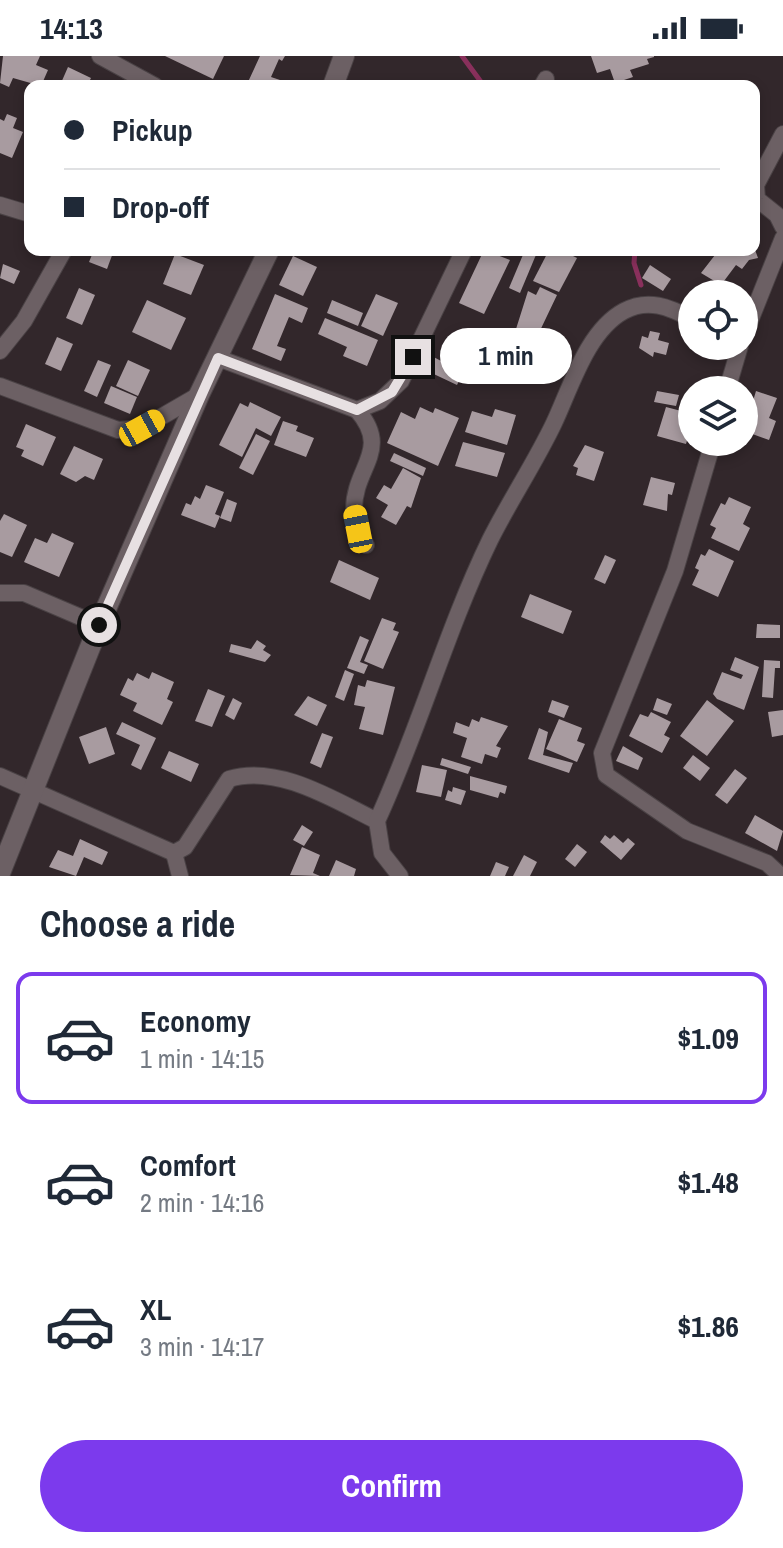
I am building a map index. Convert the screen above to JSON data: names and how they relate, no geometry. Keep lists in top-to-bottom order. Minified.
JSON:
{"page":{"status":"14:13","banner":["Pickup","Drop-off"],"bubble":"1 min","heading":"Choose a ride","list":[{"name":"Economy","note":"1 min · 14:15","value":"$1.09"},{"name":"Comfort","note":"2 min · 14:16","value":"$1.48"},{"name":"XL","note":"3 min · 14:17","value":"$1.86"}],"buttons":"Confirm"}}
